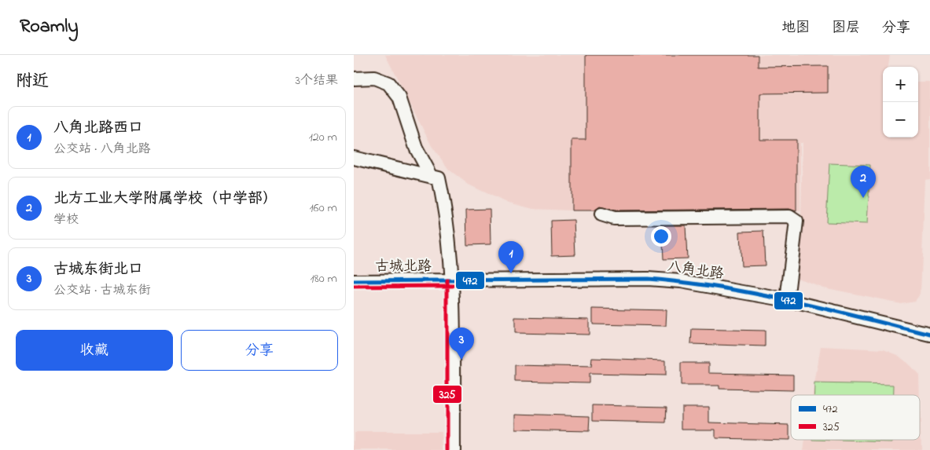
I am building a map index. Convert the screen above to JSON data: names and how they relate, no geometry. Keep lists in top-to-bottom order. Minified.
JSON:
{"streets":{"street":["古城北路","八角北路"]},"crossings":[["古城北路","八角北路"]],"lines":["transit line 472","transit line 325"],"legend":["472","325"],"page":{"header":"Roamly","nav":["地图","图层","分享"],"heading":["附近","3个结果"],"map_buttons":["+","−"],"list":[{"mark":"1","name":"八角北路西口","note":"公交站 · 八角北路","value":"120 m"},{"mark":"2","name":"北方工业大学附属学校（中学部）","note":"学校","value":"160 m"},{"mark":"3","name":"古城东街北口","note":"公交站 · 古城东街","value":"180 m"}],"pins":["2","1","3"],"buttons":["收藏","分享"]}}
